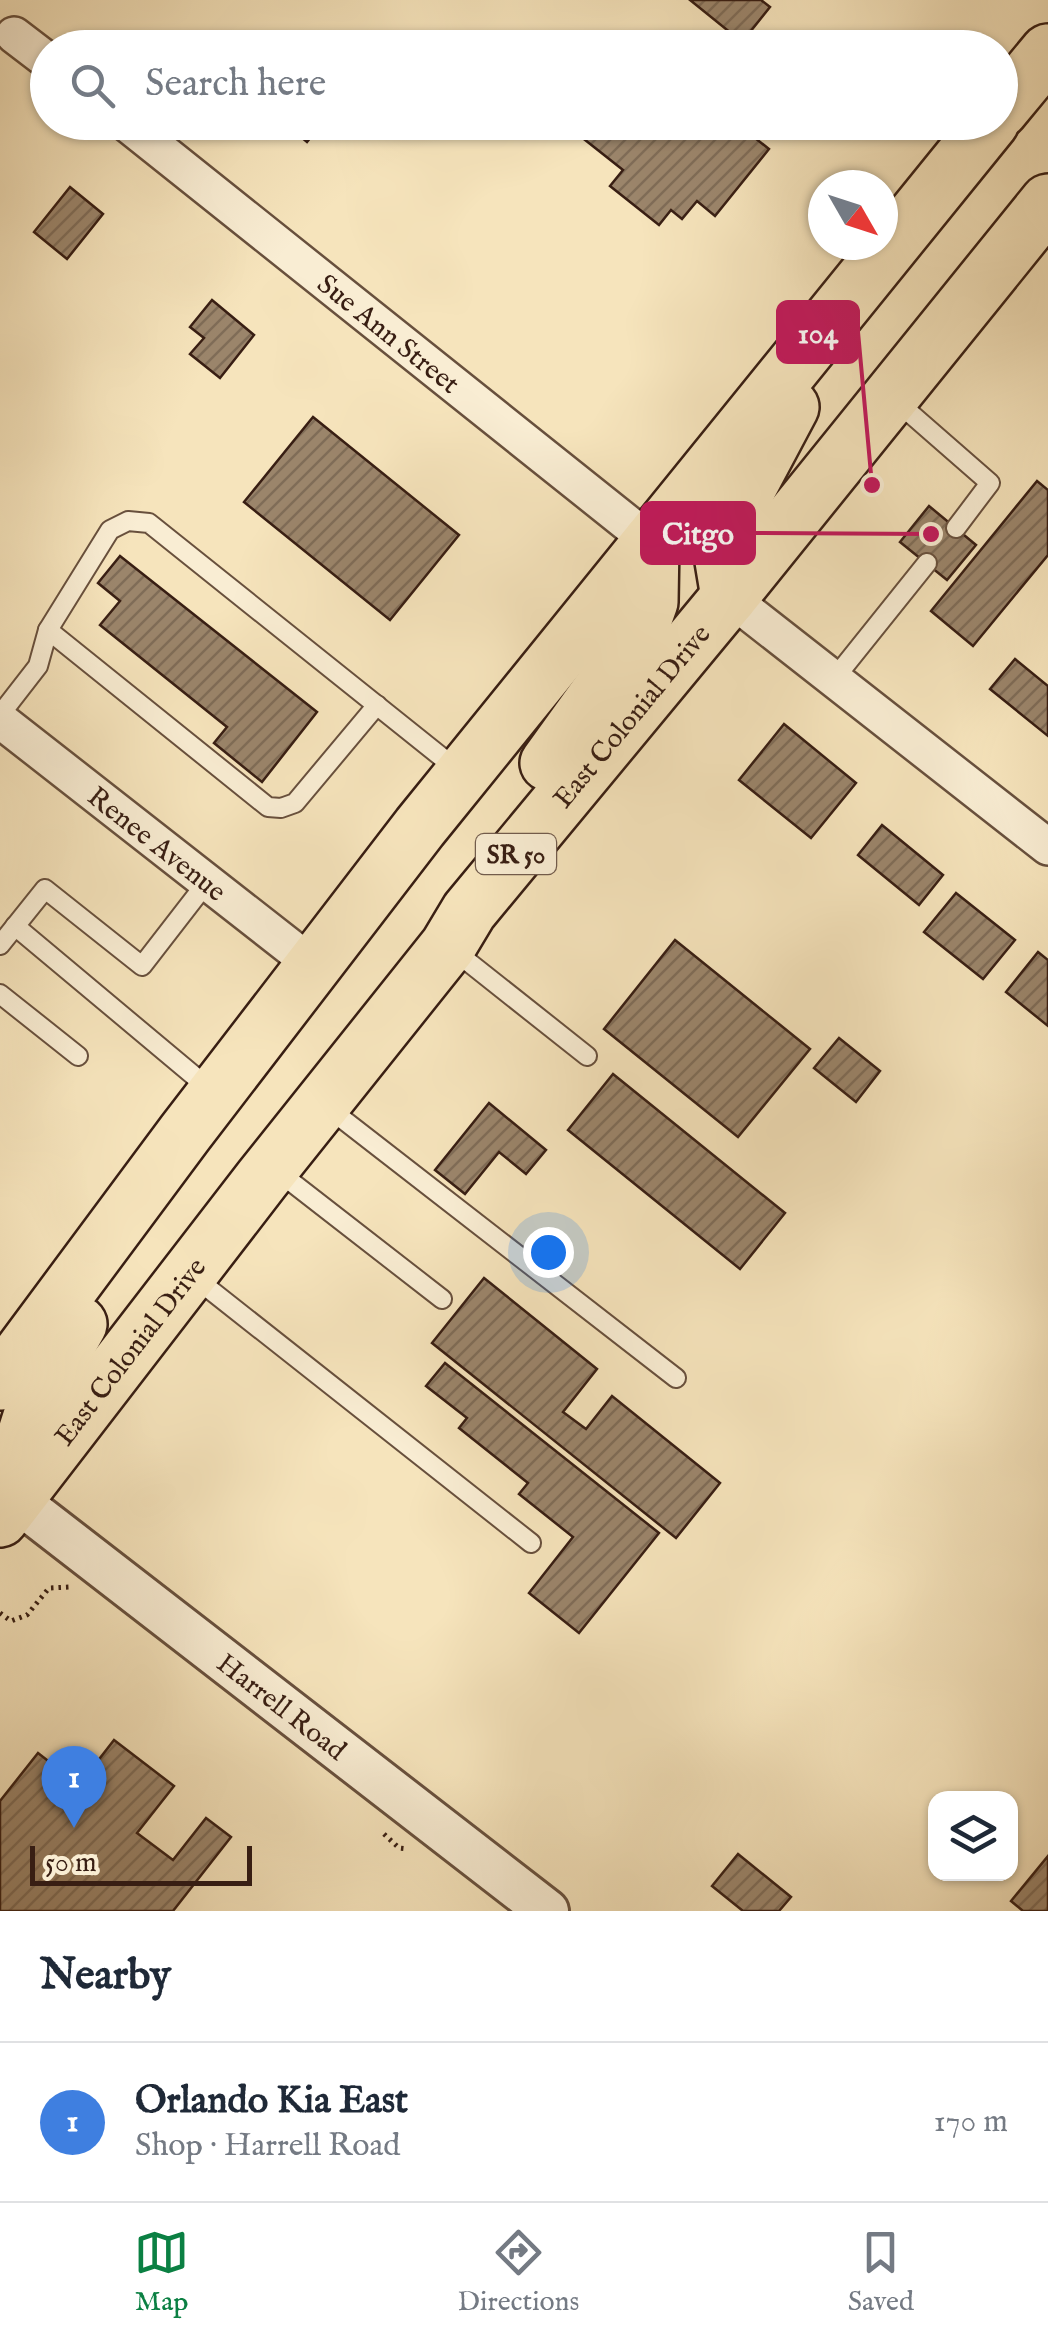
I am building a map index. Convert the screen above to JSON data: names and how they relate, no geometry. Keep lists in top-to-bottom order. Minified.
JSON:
{"streets":{"highway":["East Colonial Drive","SR 50"],"street":["Sue Ann Street","Renee Avenue","Harrell Road"]},"crossings":[["East Colonial Drive","Harrell Road"]],"places":["104","Citgo"],"scale_bar":"50 m","north":"bottom right","page":{"search":"Search here","pins":"1","scale":"50 m","heading":"Nearby","list":[{"mark":"1","name":"Orlando Kia East","note":"Shop · Harrell Road","value":"170 m"}],"nav":["Map","Directions","Saved"]}}
